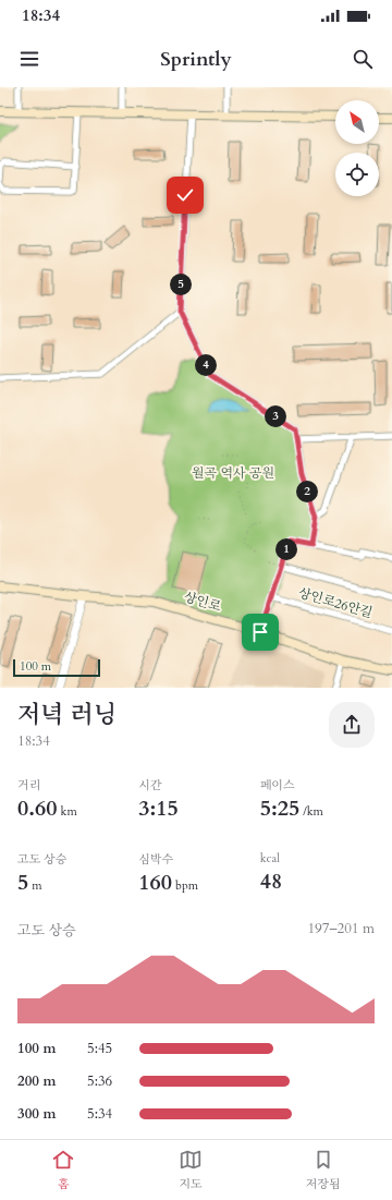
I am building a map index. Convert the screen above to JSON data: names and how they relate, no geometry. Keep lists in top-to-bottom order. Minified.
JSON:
{"streets":{"main road":["상인로"],"street":["상인로26안길"]},"parks":["월곡 역사 공원"],"scale_bar":"100 m","north":"top left","page":{"status":"18:34","header":"Sprintly","pins":["5","4","3","2","1"],"scale":"100 m","heading":["저녁 러닝","18:34"],"stats":[["거리","0.60 km"],["시간","3:15"],["페이스","5:25 /km"],["고도 상승","5 m"],["심박수","160 bpm"],["kcal","48"]],"chart":["고도 상승","197–201 m"],"list":[{"name":"100 m","note":"5:45"},{"name":"200 m","note":"5:36"},{"name":"300 m","note":"5:34"}],"tabs":["홈","지도","저장됨"]}}
